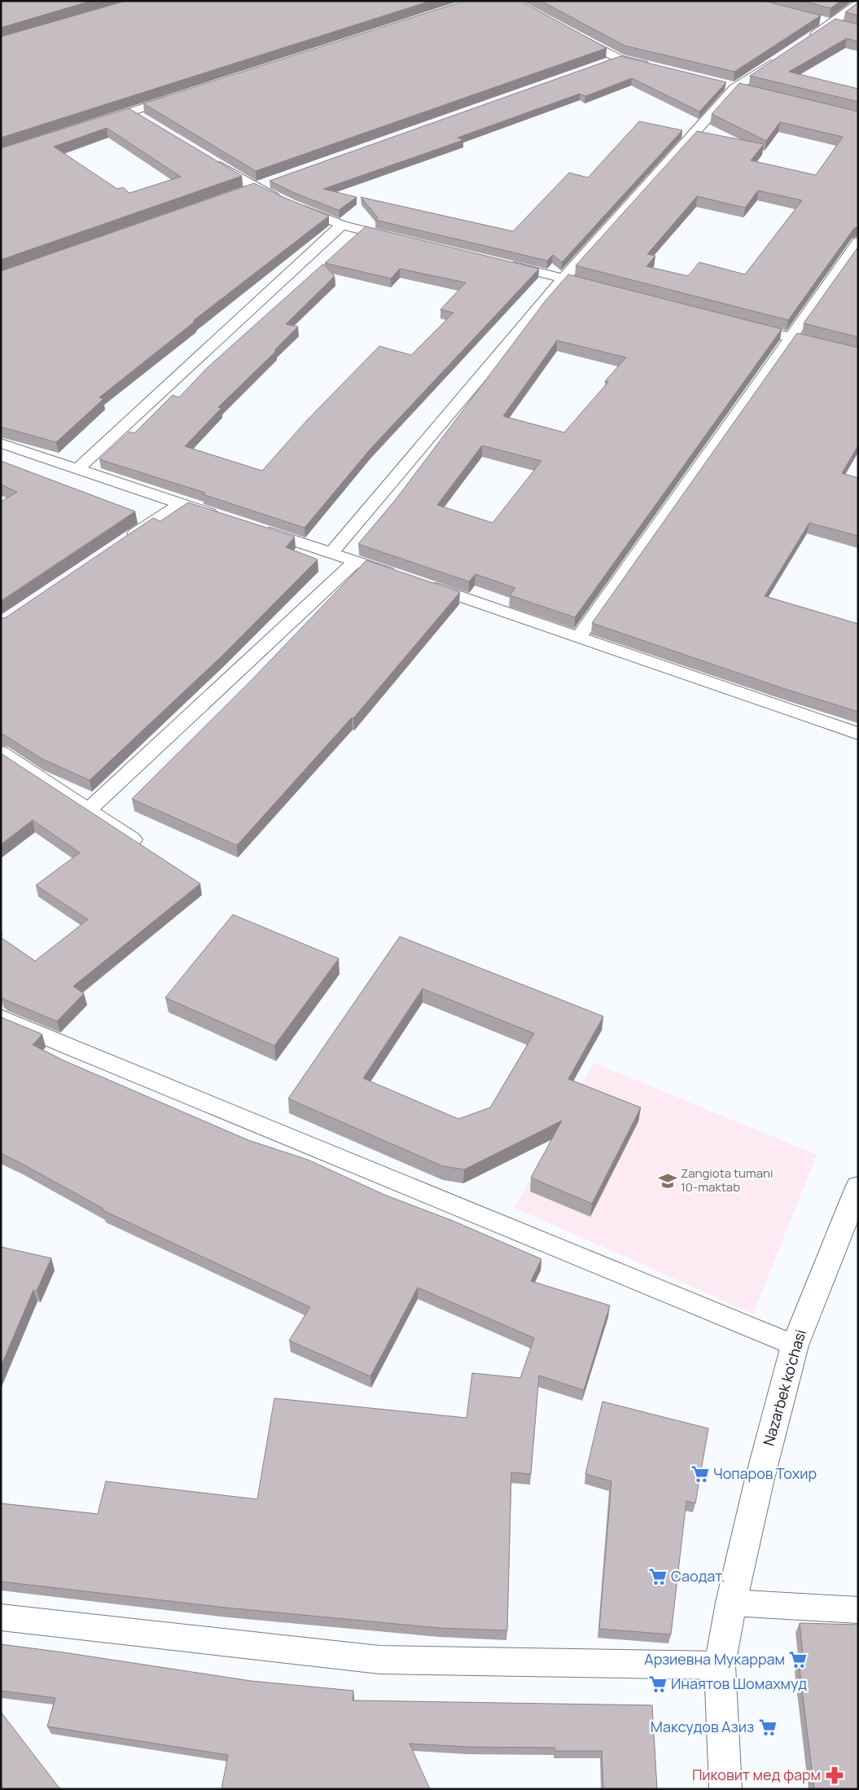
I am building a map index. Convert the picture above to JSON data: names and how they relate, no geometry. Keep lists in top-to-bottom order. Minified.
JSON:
{"streets":{"main road":["Nazarbek ko'chasi"]},"places":{"school or university":["Zangiota tumani 10-maktab"],"supermarket":["Чопаров Тохир","Саодат.","Арзиевна Мукаррам","Инаятов Шомахмуд","Максудов Азиз"],"pharmacy":["Пиковит мед фарм"]}}
